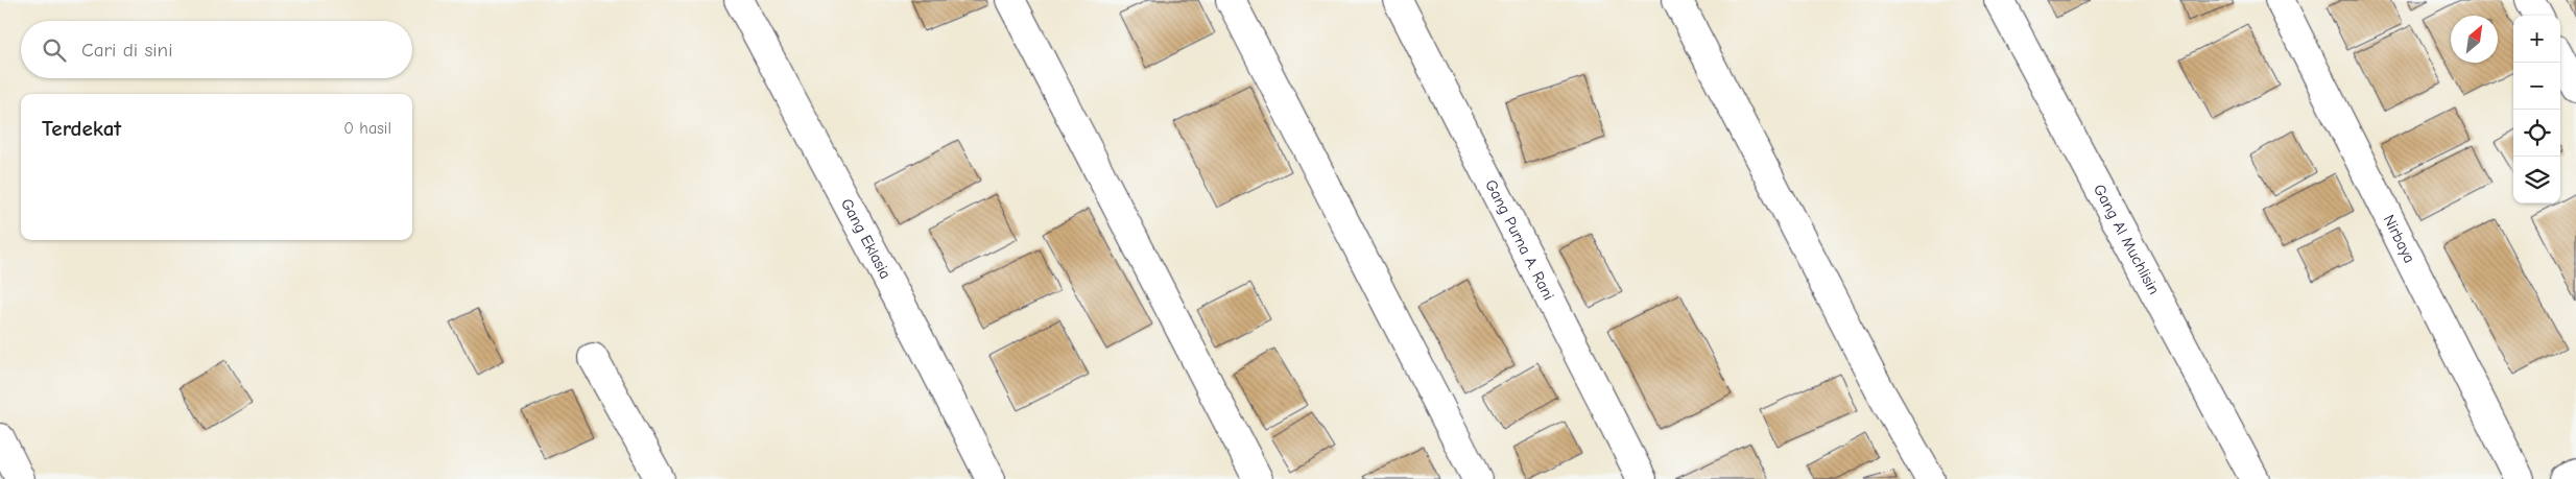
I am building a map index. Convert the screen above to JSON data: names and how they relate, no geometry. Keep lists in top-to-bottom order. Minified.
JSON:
{"streets":{"street":["Gang Eklasia","Gang Purna A. Rani","Gang Al Muchlisin","Nirbaya"]},"north":"top right","page":{"map_buttons":["+","−"],"search":"Cari di sini","heading":["Terdekat","0 hasil"]}}
